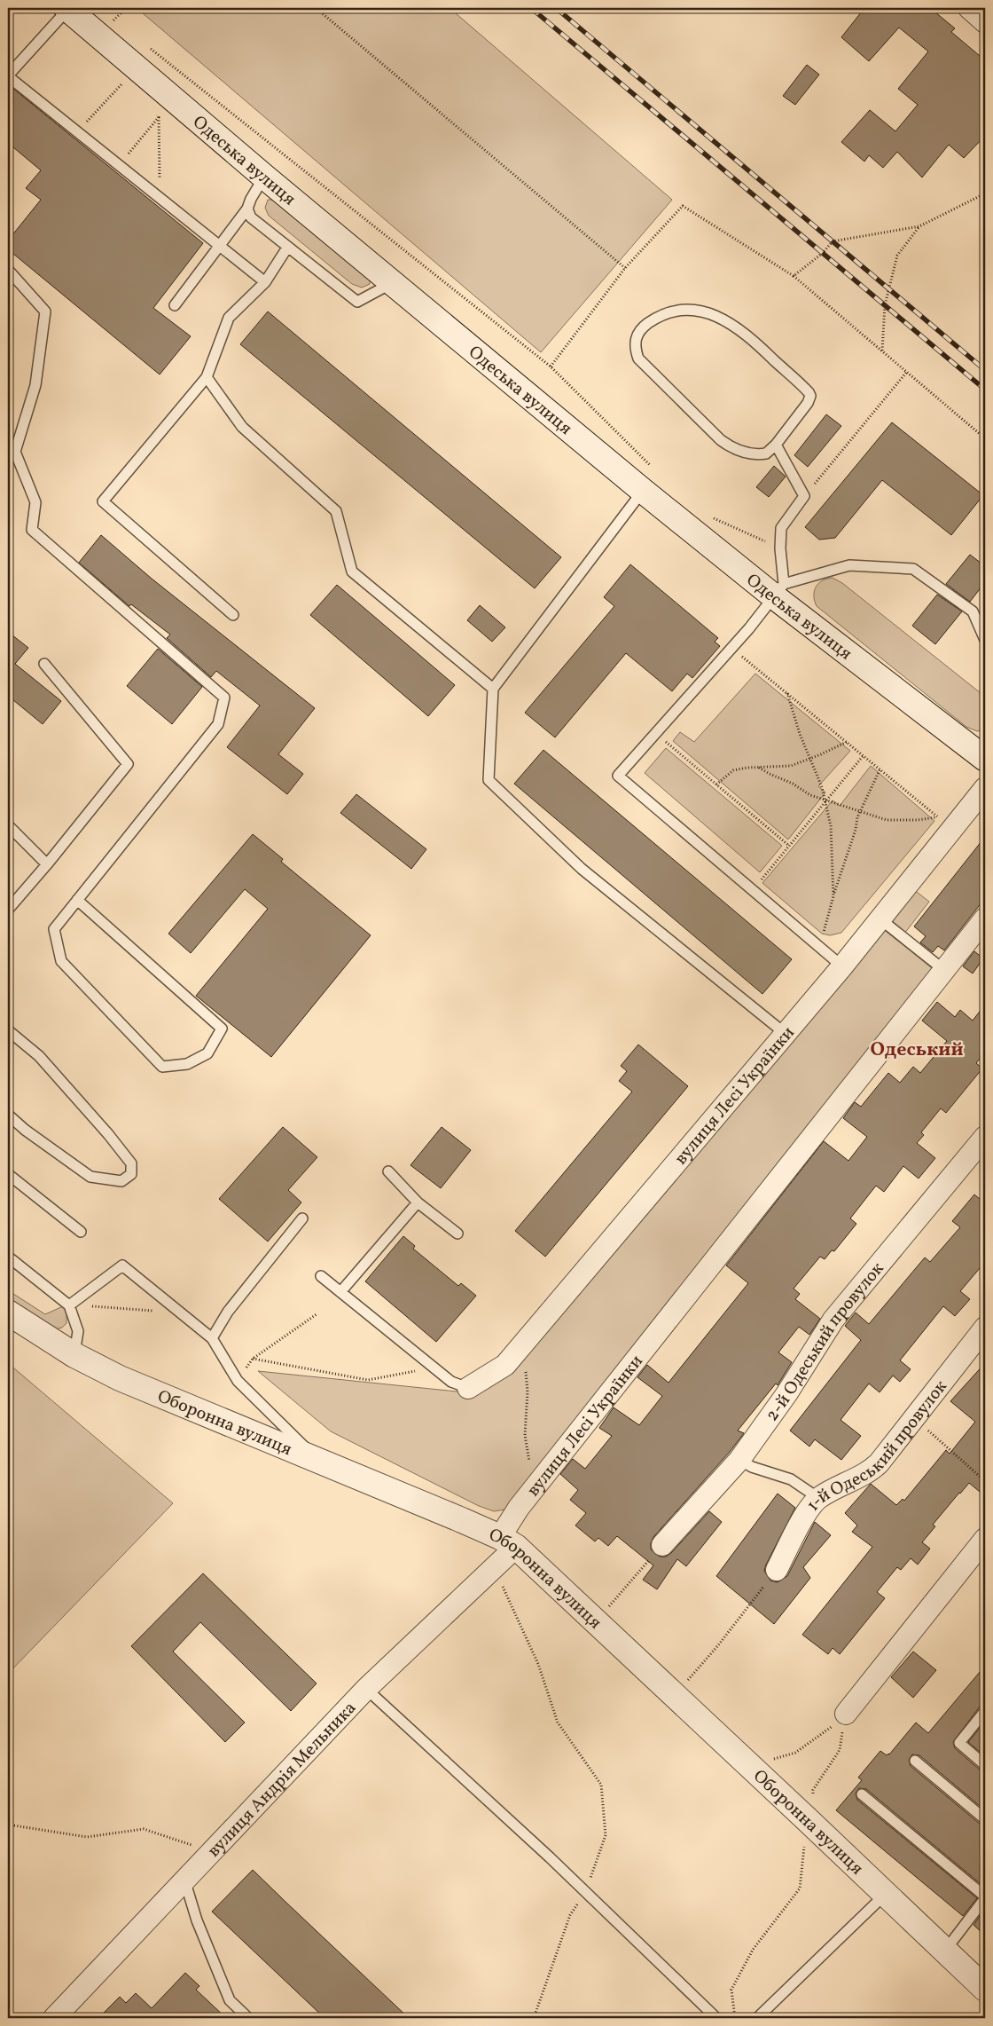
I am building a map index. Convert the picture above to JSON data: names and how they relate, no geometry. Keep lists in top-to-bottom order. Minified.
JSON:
{"streets":{"street":["Одеська вулиця","вулиця Лесі Українки","2-й Одеський провулок","Оборонна вулиця","1-й Одеський провулок","вулиця Андрія Мельника"]},"crossings":[["вулиця Лесі Українки","Оборонна вулиця"],["вулиця Лесі Українки","вулиця Андрія Мельника"],["Оборонна вулиця","вулиця Андрія Мельника"]],"districts":["Одеський"]}
